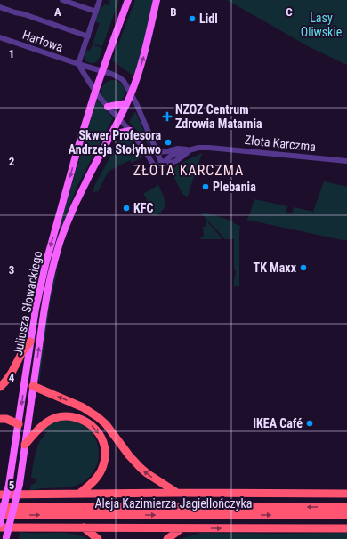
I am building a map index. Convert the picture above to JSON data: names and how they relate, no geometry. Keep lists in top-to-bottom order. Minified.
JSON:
{"streets":{"highway":["Aleja Kazimierza Jagiellończyka"],"main road":["Juliusza Słowackiego"],"street":["Harfowa","Złota Karczma"]},"crossings":[["Harfowa","Juliusza Słowackiego"]],"districts":["ZŁOTA KARCZMA"],"parks":["Lasy Oliwskie"],"places":{"other":["Lidl","Skwer Profesora Andrzeja Stołyhwo","Plebania","KFC","TK Maxx","IKEA Café"],"health":["NZOZ Centrum Zdrowia Matarnia"]},"grid":{"columns":["A","B","C"],"rows":["1","2","3","4","5"]}}
